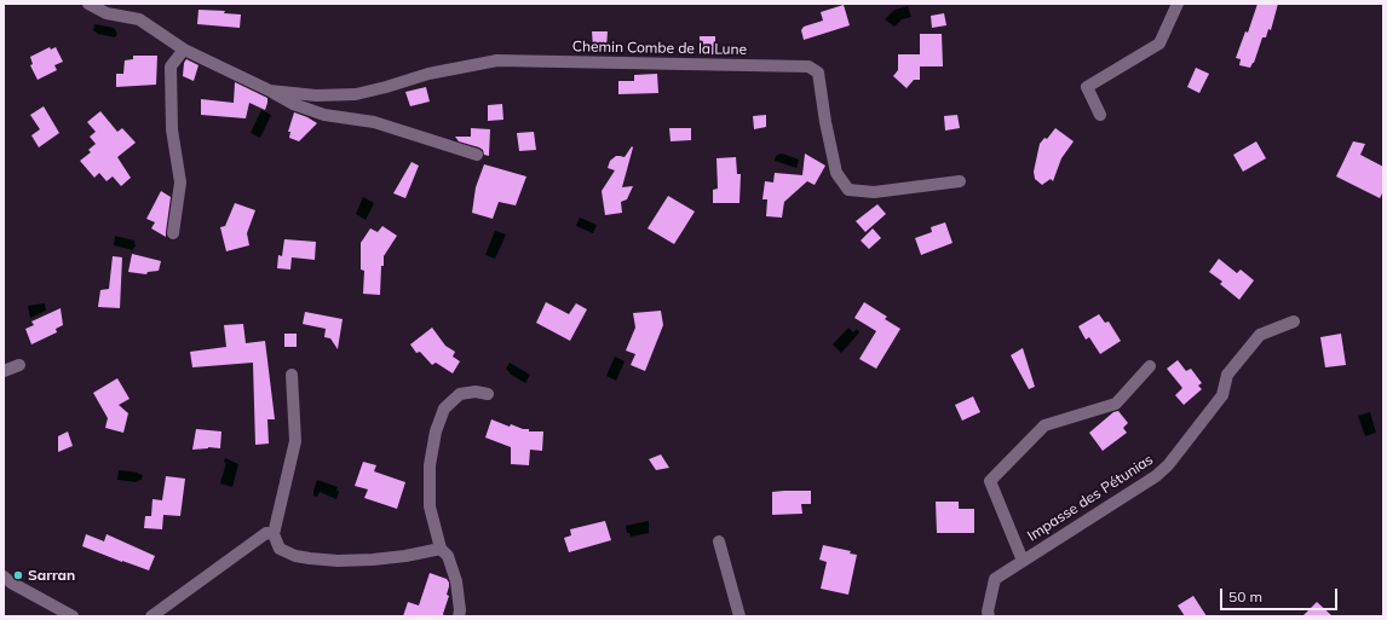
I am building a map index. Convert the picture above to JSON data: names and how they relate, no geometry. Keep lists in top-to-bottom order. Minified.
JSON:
{"streets":{"street":["Chemin Combe de la Lune","Impasse des Pétunias"]},"places":["Sarran"],"scale_bar":"50 m"}
